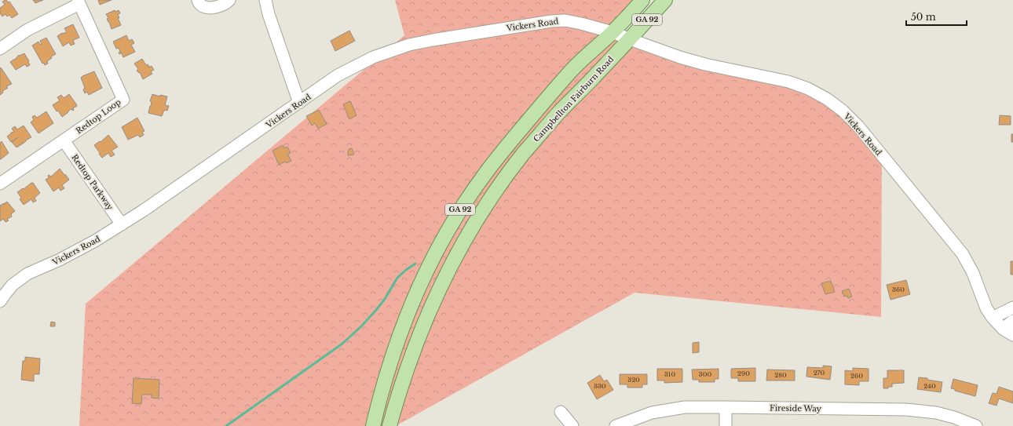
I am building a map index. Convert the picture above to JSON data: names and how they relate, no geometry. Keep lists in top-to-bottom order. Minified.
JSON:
{"streets":{"main road":["GA 92","Campbellton Fairburn Road"],"street":["Vickers Road","Redtop Loop","Redtop Parkway","Fireside Way"]},"crossings":[["GA 92","Vickers Road"],["Vickers Road","Campbellton Fairburn Road"],["Vickers Road","Redtop Parkway"],["Redtop Loop","Redtop Parkway"]],"house_numbers":["360","270","290","310","300","280","260","320","330","240"],"scale_bar":"50 m"}
